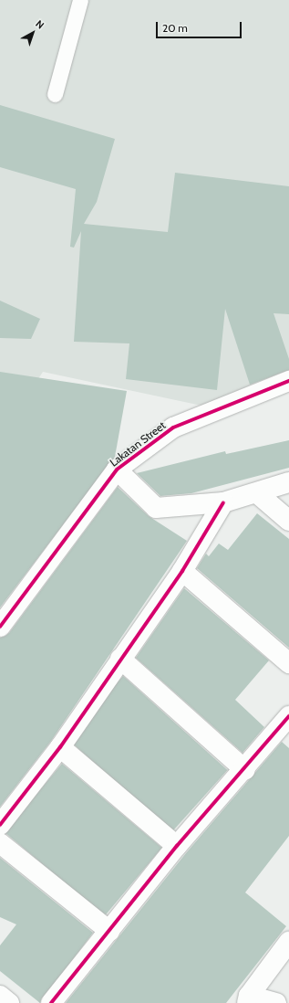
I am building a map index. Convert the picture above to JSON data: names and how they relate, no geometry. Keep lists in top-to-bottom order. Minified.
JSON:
{"streets":{"street":["Lakatan Street"]},"scale_bar":"20 m","north":"top right"}
